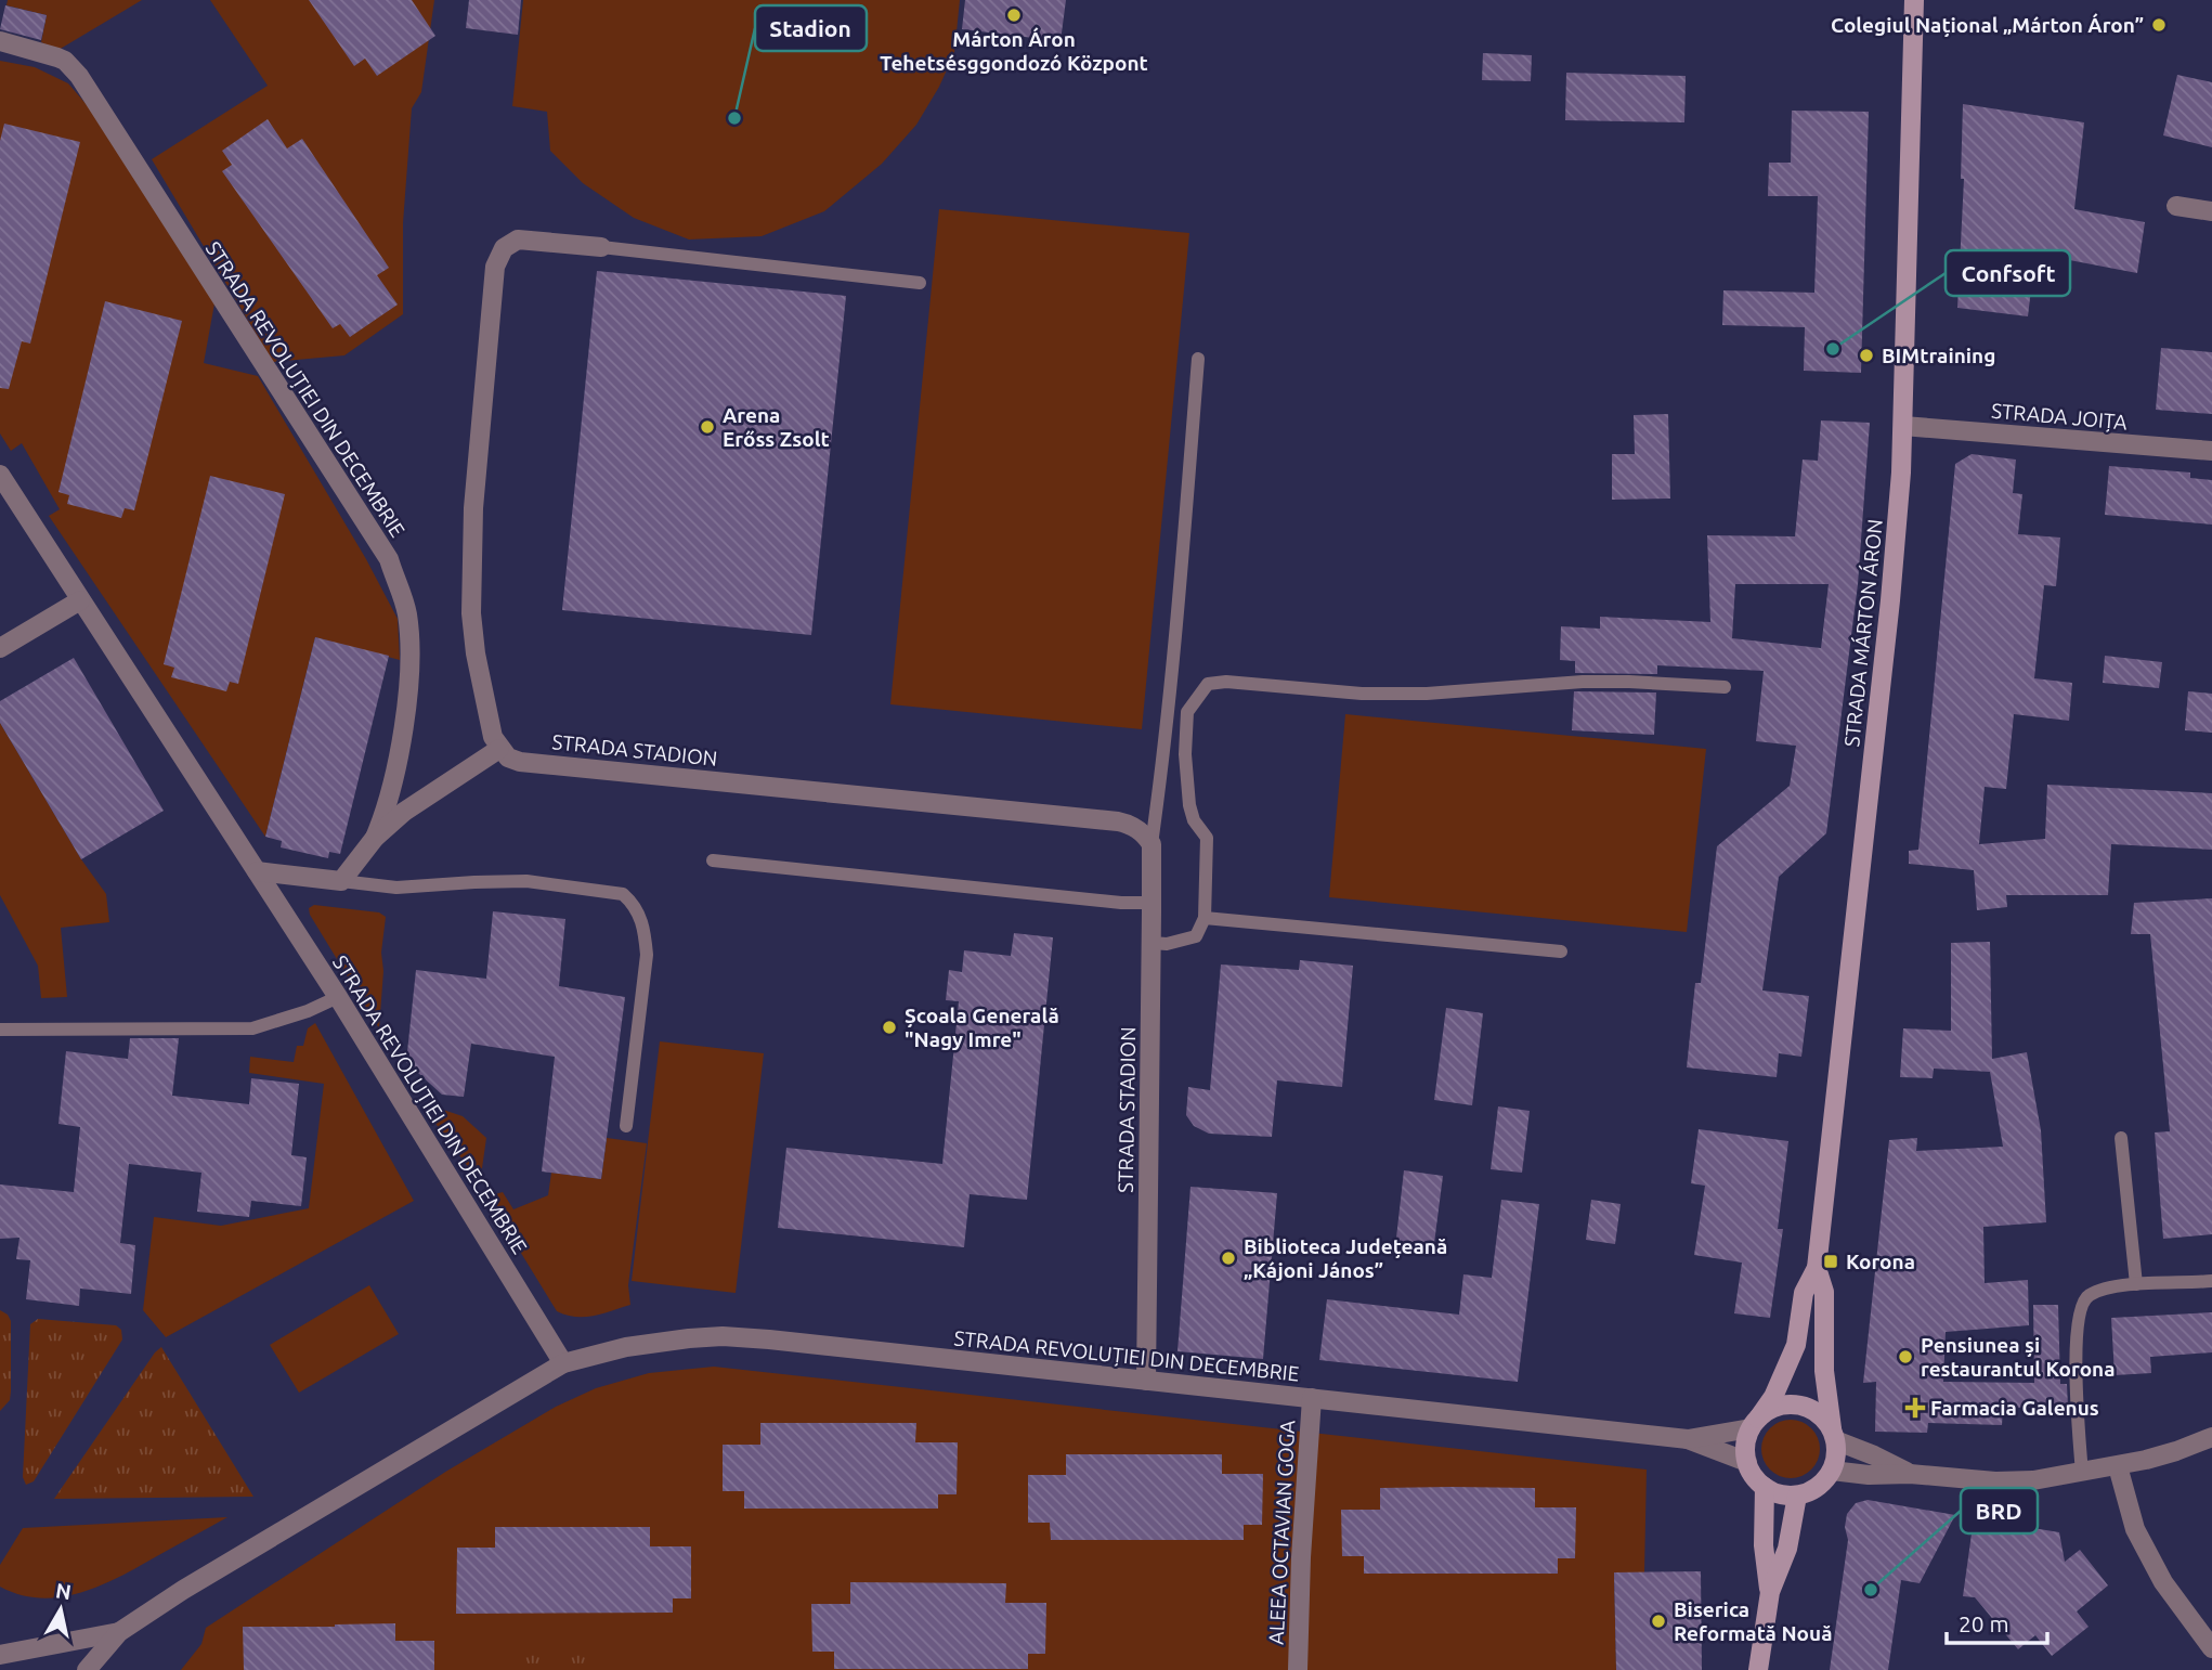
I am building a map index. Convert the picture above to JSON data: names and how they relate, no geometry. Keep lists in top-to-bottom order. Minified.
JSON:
{"streets":{"main road":["STRADA MÁRTON ÁRON"],"street":["STRADA REVOLUȚIEI DIN DECEMBRIE","STRADA JOIȚA","STRADA STADION","ALEEA OCTAVIAN GOGA"]},"crossings":[["STRADA REVOLUȚIEI DIN DECEMBRIE","STRADA MÁRTON ÁRON"],["STRADA REVOLUȚIEI DIN DECEMBRIE","STRADA STADION"],["STRADA REVOLUȚIEI DIN DECEMBRIE","ALEEA OCTAVIAN GOGA"],["STRADA JOIȚA","STRADA MÁRTON ÁRON"]],"places":{"other":["Márton Áron Tehetsésggondozó Központ","Colegiul Național „Márton Áron”","Stadion","Confsoft","BIMtraining","Arena Erőss Zsolt","Școala Generală \"Nagy Imre\"","Biblioteca Județeană „Kájoni János”","Pensiunea și restaurantul Korona","BRD","Biserica Reformată Nouă"],"transit":["Korona"],"health":["Farmacia Galenus"]},"scale_bar":"20 m","north":"top"}
